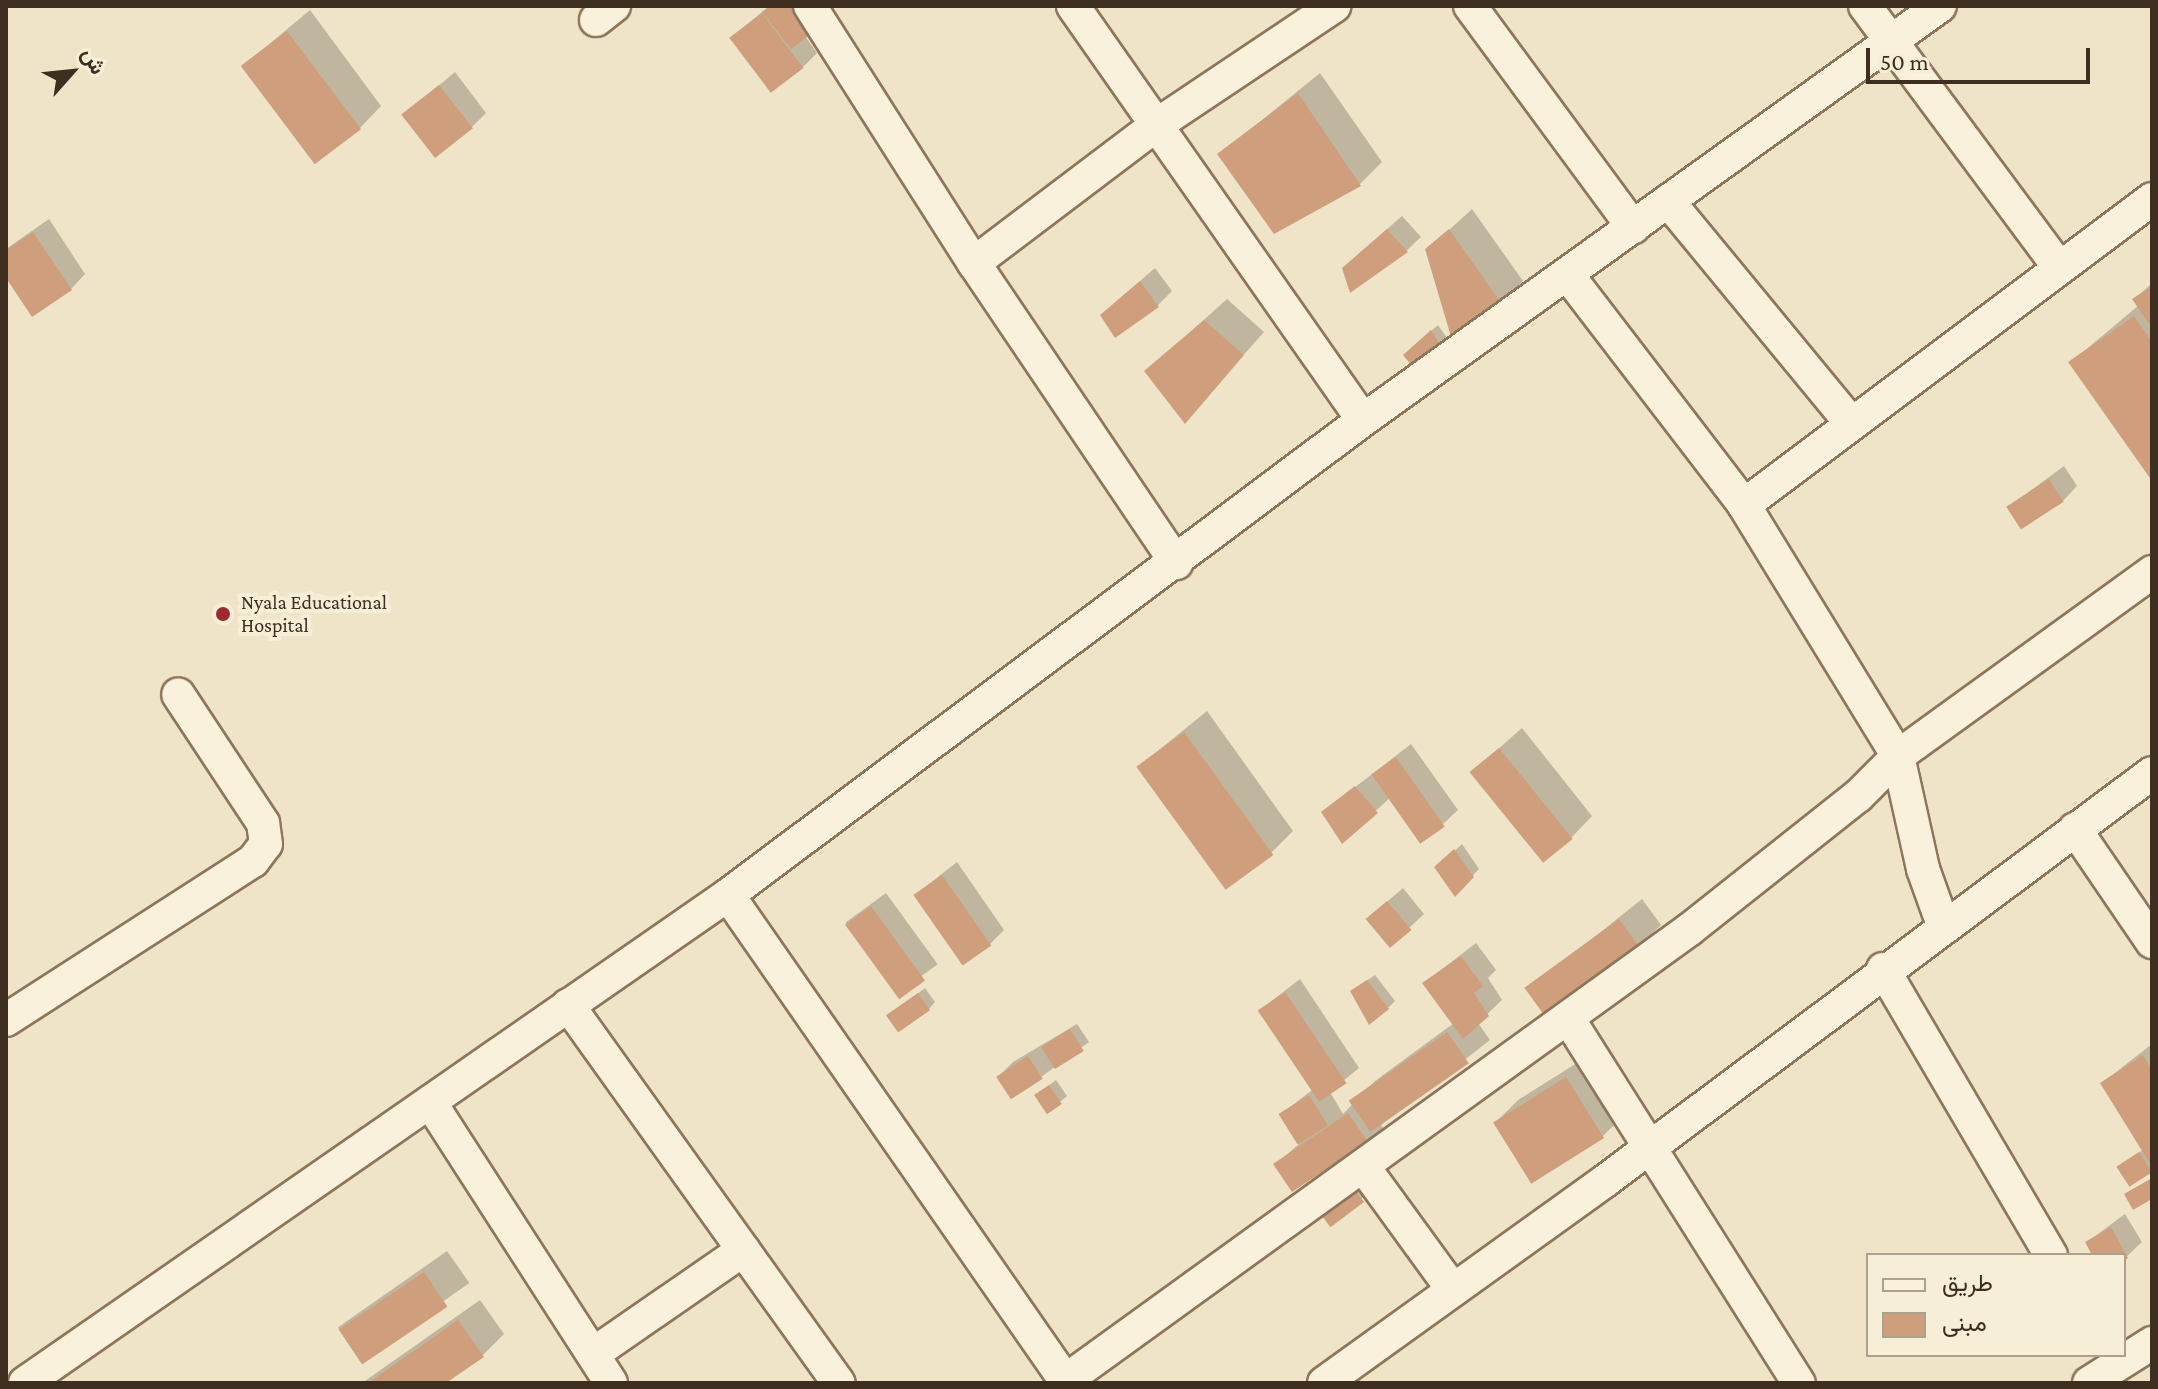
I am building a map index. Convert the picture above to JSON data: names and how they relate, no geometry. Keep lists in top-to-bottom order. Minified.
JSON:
{"places":["Nyala Educational Hospital"],"legend":["طريق","مبنى"],"scale_bar":"50 m","north":"top right"}
